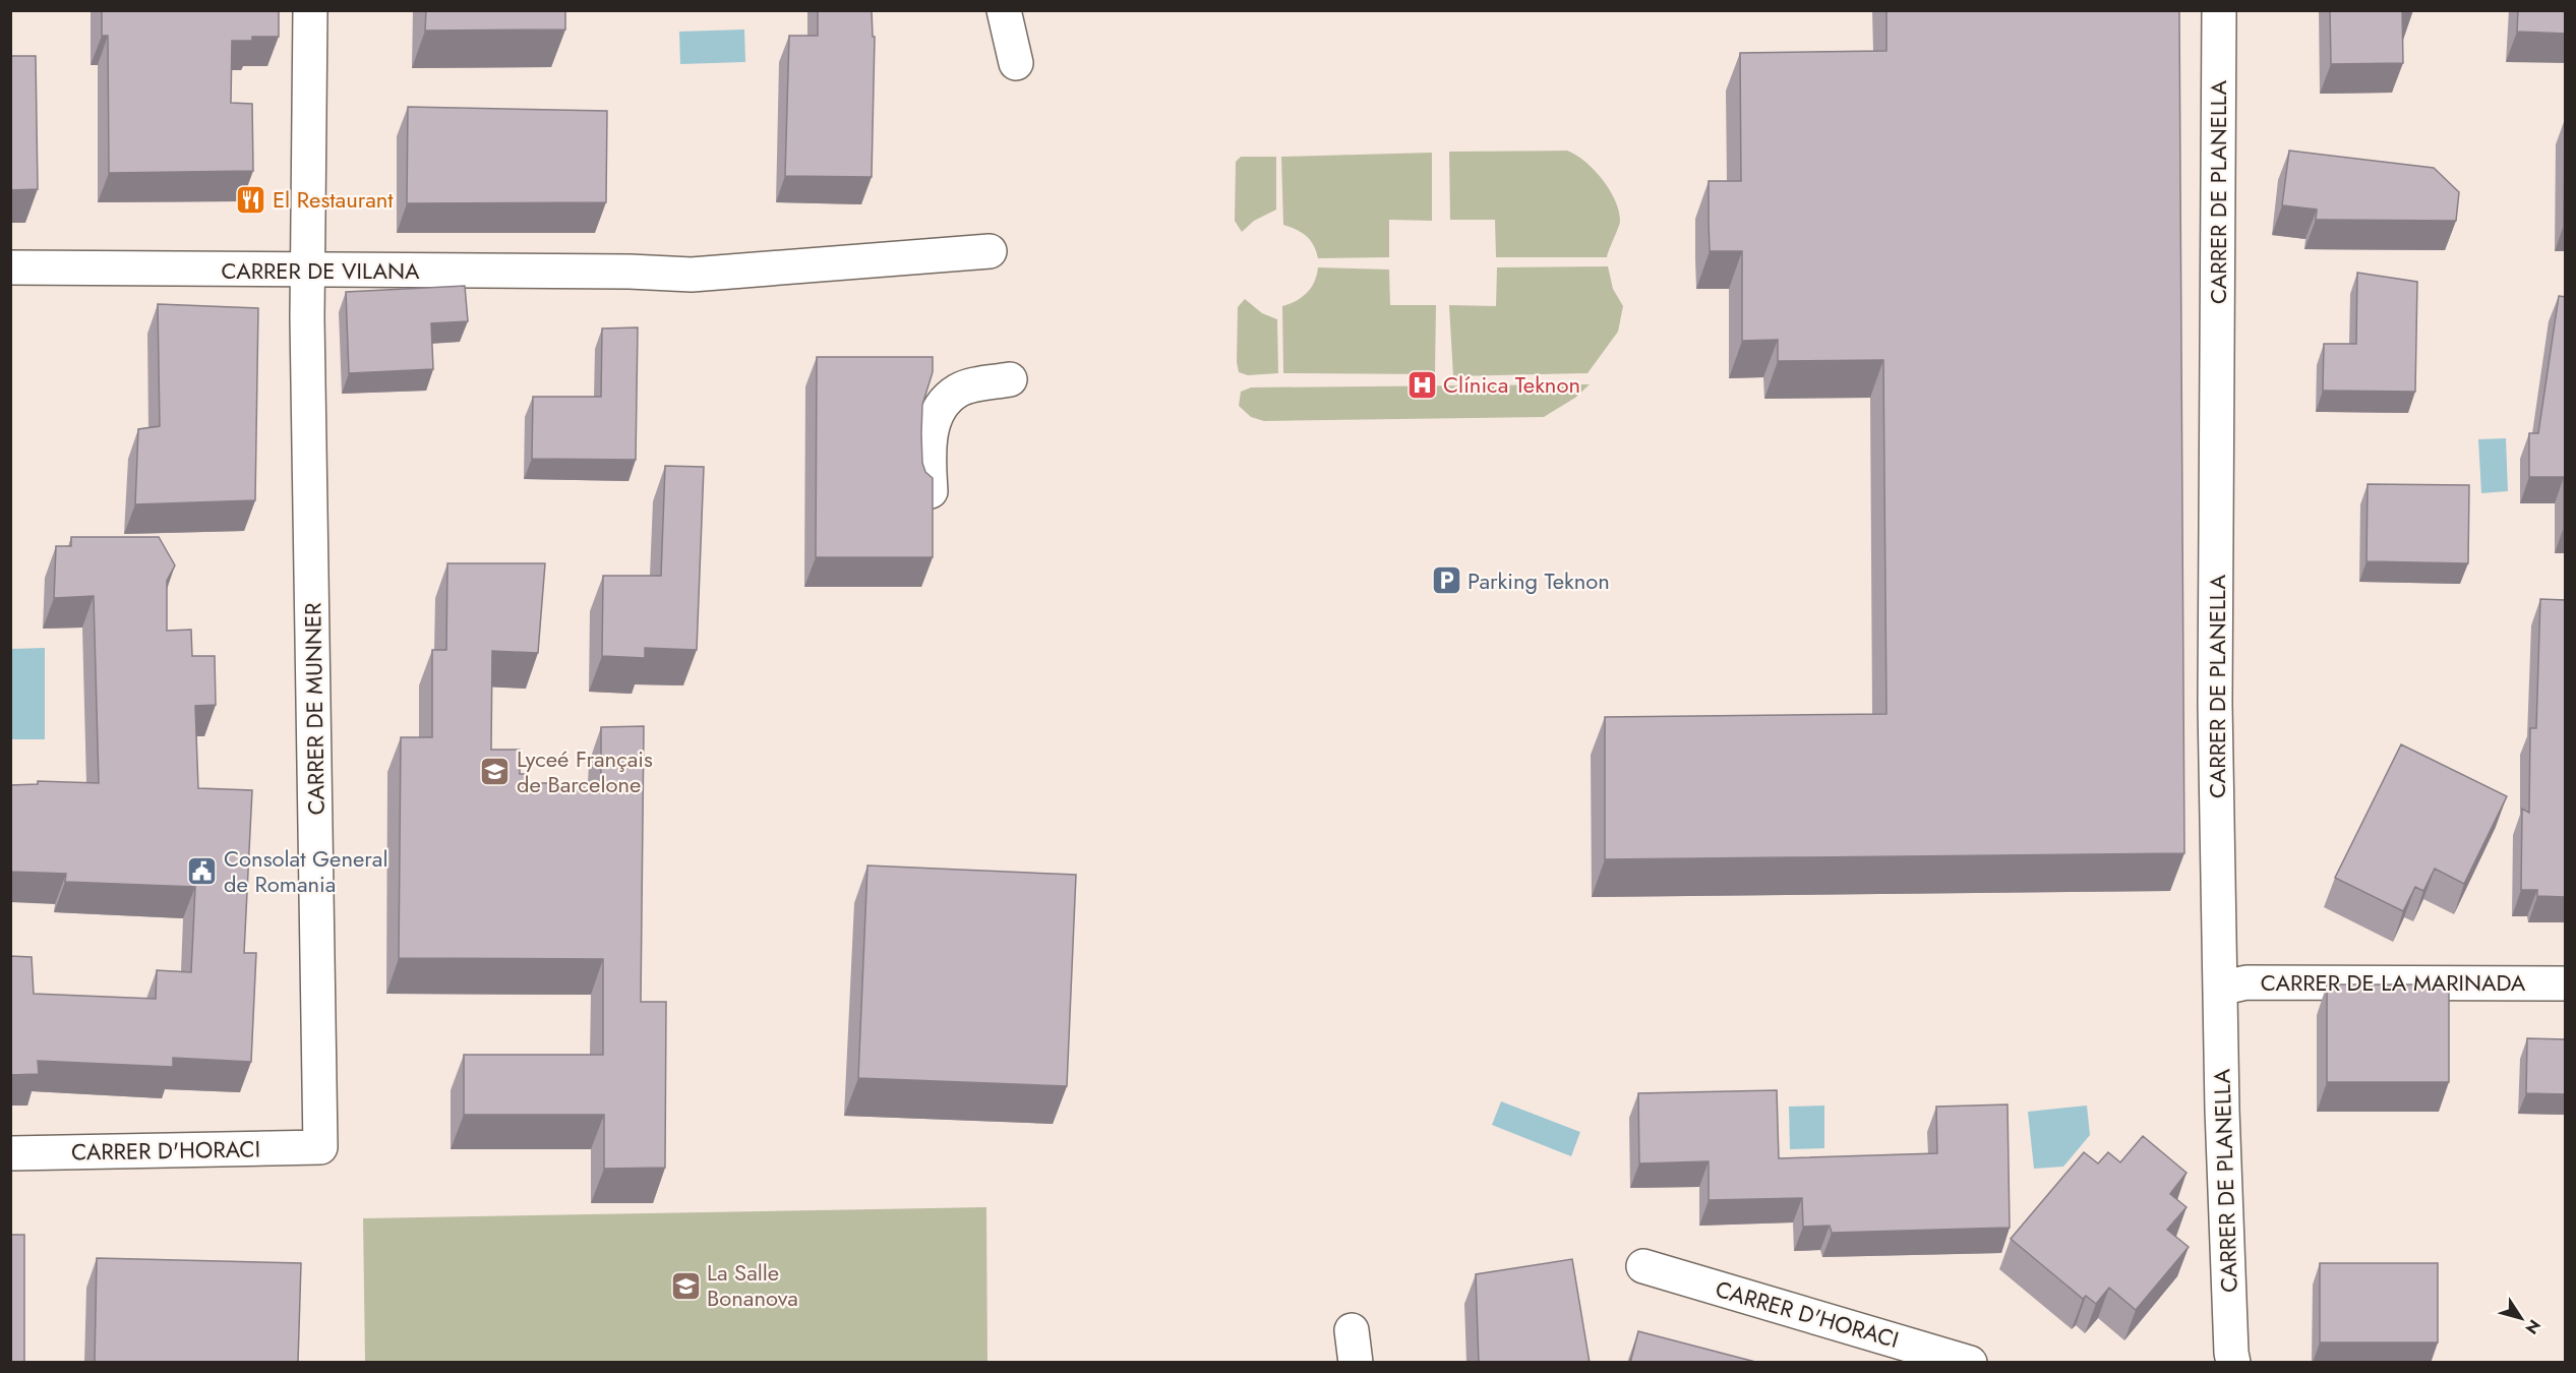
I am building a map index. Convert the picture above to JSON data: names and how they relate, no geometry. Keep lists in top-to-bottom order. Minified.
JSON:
{"streets":{"street":["CARRER DE PLANELLA","CARRER DE VILANA","CARRER DE MUNNER","CARRER DE LA MARINADA","CARRER D'HORACI"]},"crossings":[["CARRER DE PLANELLA","CARRER DE LA MARINADA"],["CARRER DE VILANA","CARRER DE MUNNER"],["CARRER DE MUNNER","CARRER D'HORACI"]],"places":{"restaurant":["El Restaurant"],"hospital":["Clínica Teknon"],"parking":["Parking Teknon"],"school or university":["Lyceé Français de Barcelone","La Salle Bonanova"],"public building":["Consolat General de Romania"]},"north":"bottom right"}
